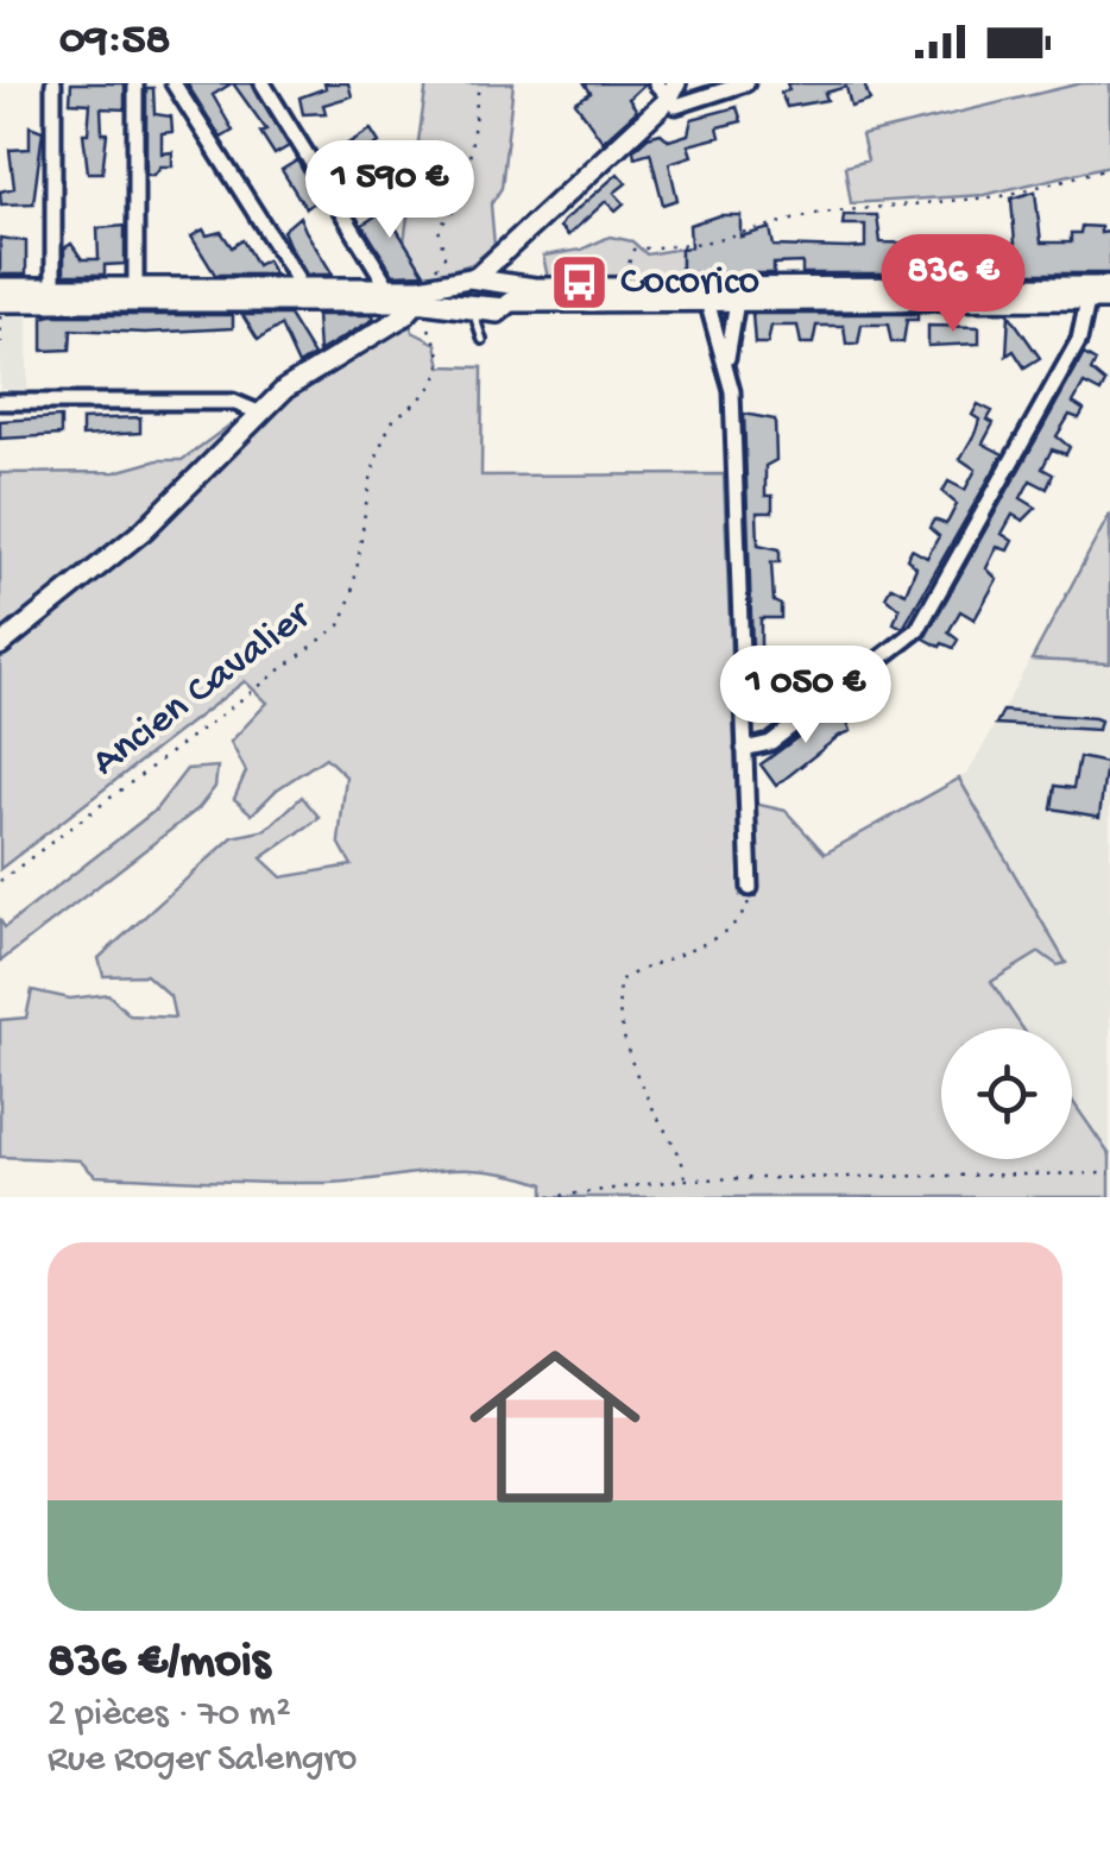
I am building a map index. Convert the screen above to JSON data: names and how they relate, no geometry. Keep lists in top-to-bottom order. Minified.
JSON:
{"streets":{"path":["Ancien Cavalier"]},"places":{"bus stop":["Cocorico"]},"page":{"status":"09:58","price":["1 590 €","836 €","1 050 €"],"list":[{"name":"836 €/mois","note":"2 pièces · 70 m² · Rue Roger Salengro"}]}}
